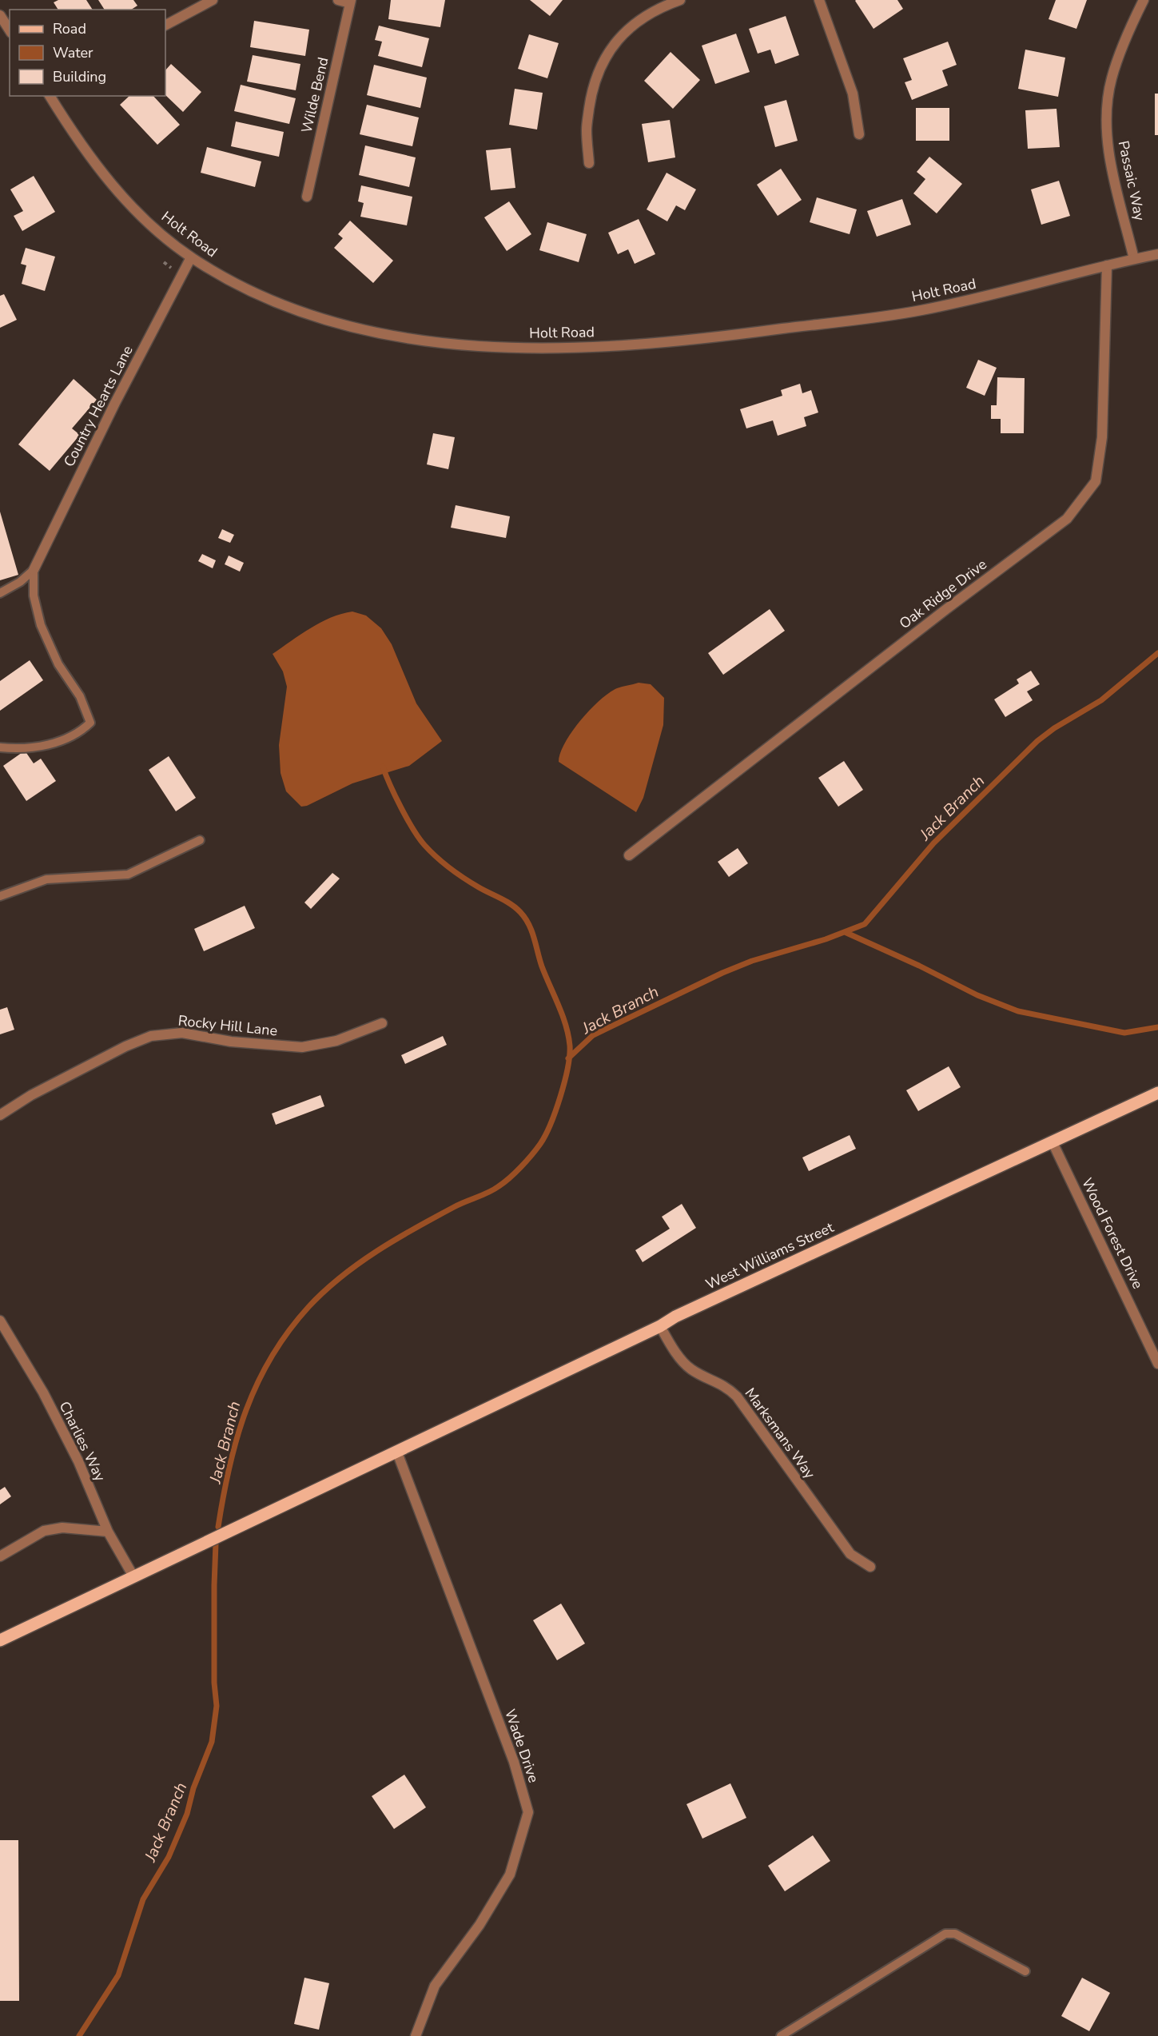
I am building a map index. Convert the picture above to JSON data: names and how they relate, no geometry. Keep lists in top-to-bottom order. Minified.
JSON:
{"streets":{"main road":["West Williams Street"],"street":["Wilde Bend","Passaic Way","Holt Road","Country Hearts Lane","Oak Ridge Drive","Rocky Hill Lane","Wood Forest Drive","Marksmans Way","Charlies Way","Wade Drive"]},"crossings":[["Passaic Way","Holt Road"],["Holt Road","Country Hearts Lane"],["Holt Road","Oak Ridge Drive"],["Wood Forest Drive","West Williams Street"],["West Williams Street","Marksmans Way"],["West Williams Street","Charlies Way"],["West Williams Street","Wade Drive"]],"water":["Jack Branch"],"legend":["Road","Water","Building"]}
